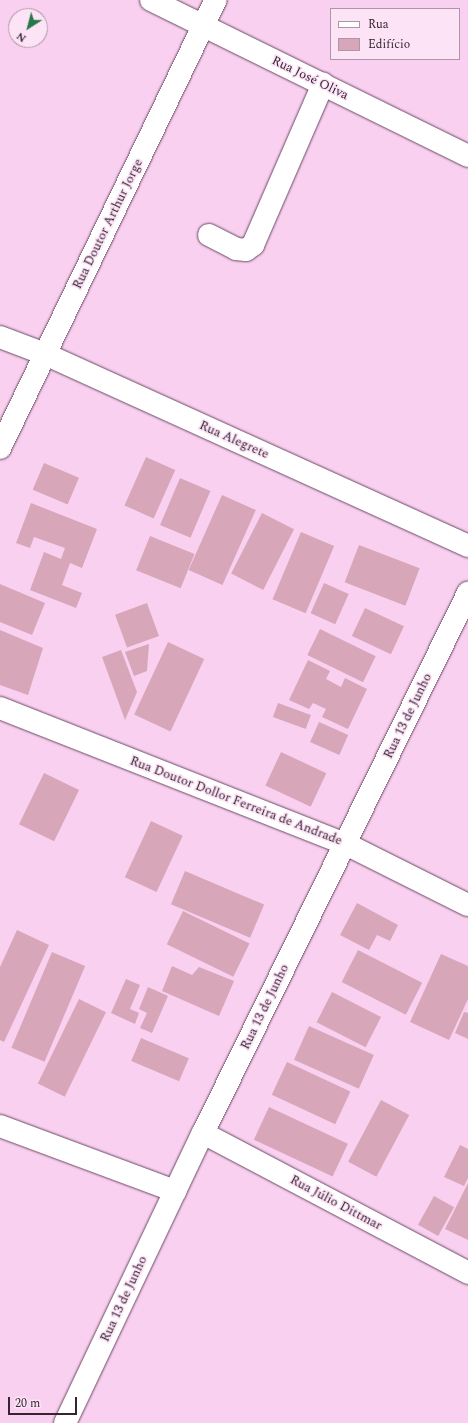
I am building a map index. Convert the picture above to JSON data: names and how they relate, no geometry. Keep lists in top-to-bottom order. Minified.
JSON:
{"streets":{"street":["Rua José Oliva","Rua Doutor Arthur Jorge","Rua Alegrete","Rua 13 de Junho","Rua Doutor Dollor Ferreira de Andrade","Rua Júlio Dittmar"]},"crossings":[["Rua José Oliva","Rua Doutor Arthur Jorge"],["Rua Doutor Arthur Jorge","Rua Alegrete"],["Rua 13 de Junho","Rua Doutor Dollor Ferreira de Andrade"],["Rua 13 de Junho","Rua Júlio Dittmar"]],"legend":["Rua","Edifício"],"scale_bar":"20 m","north":"bottom left"}
